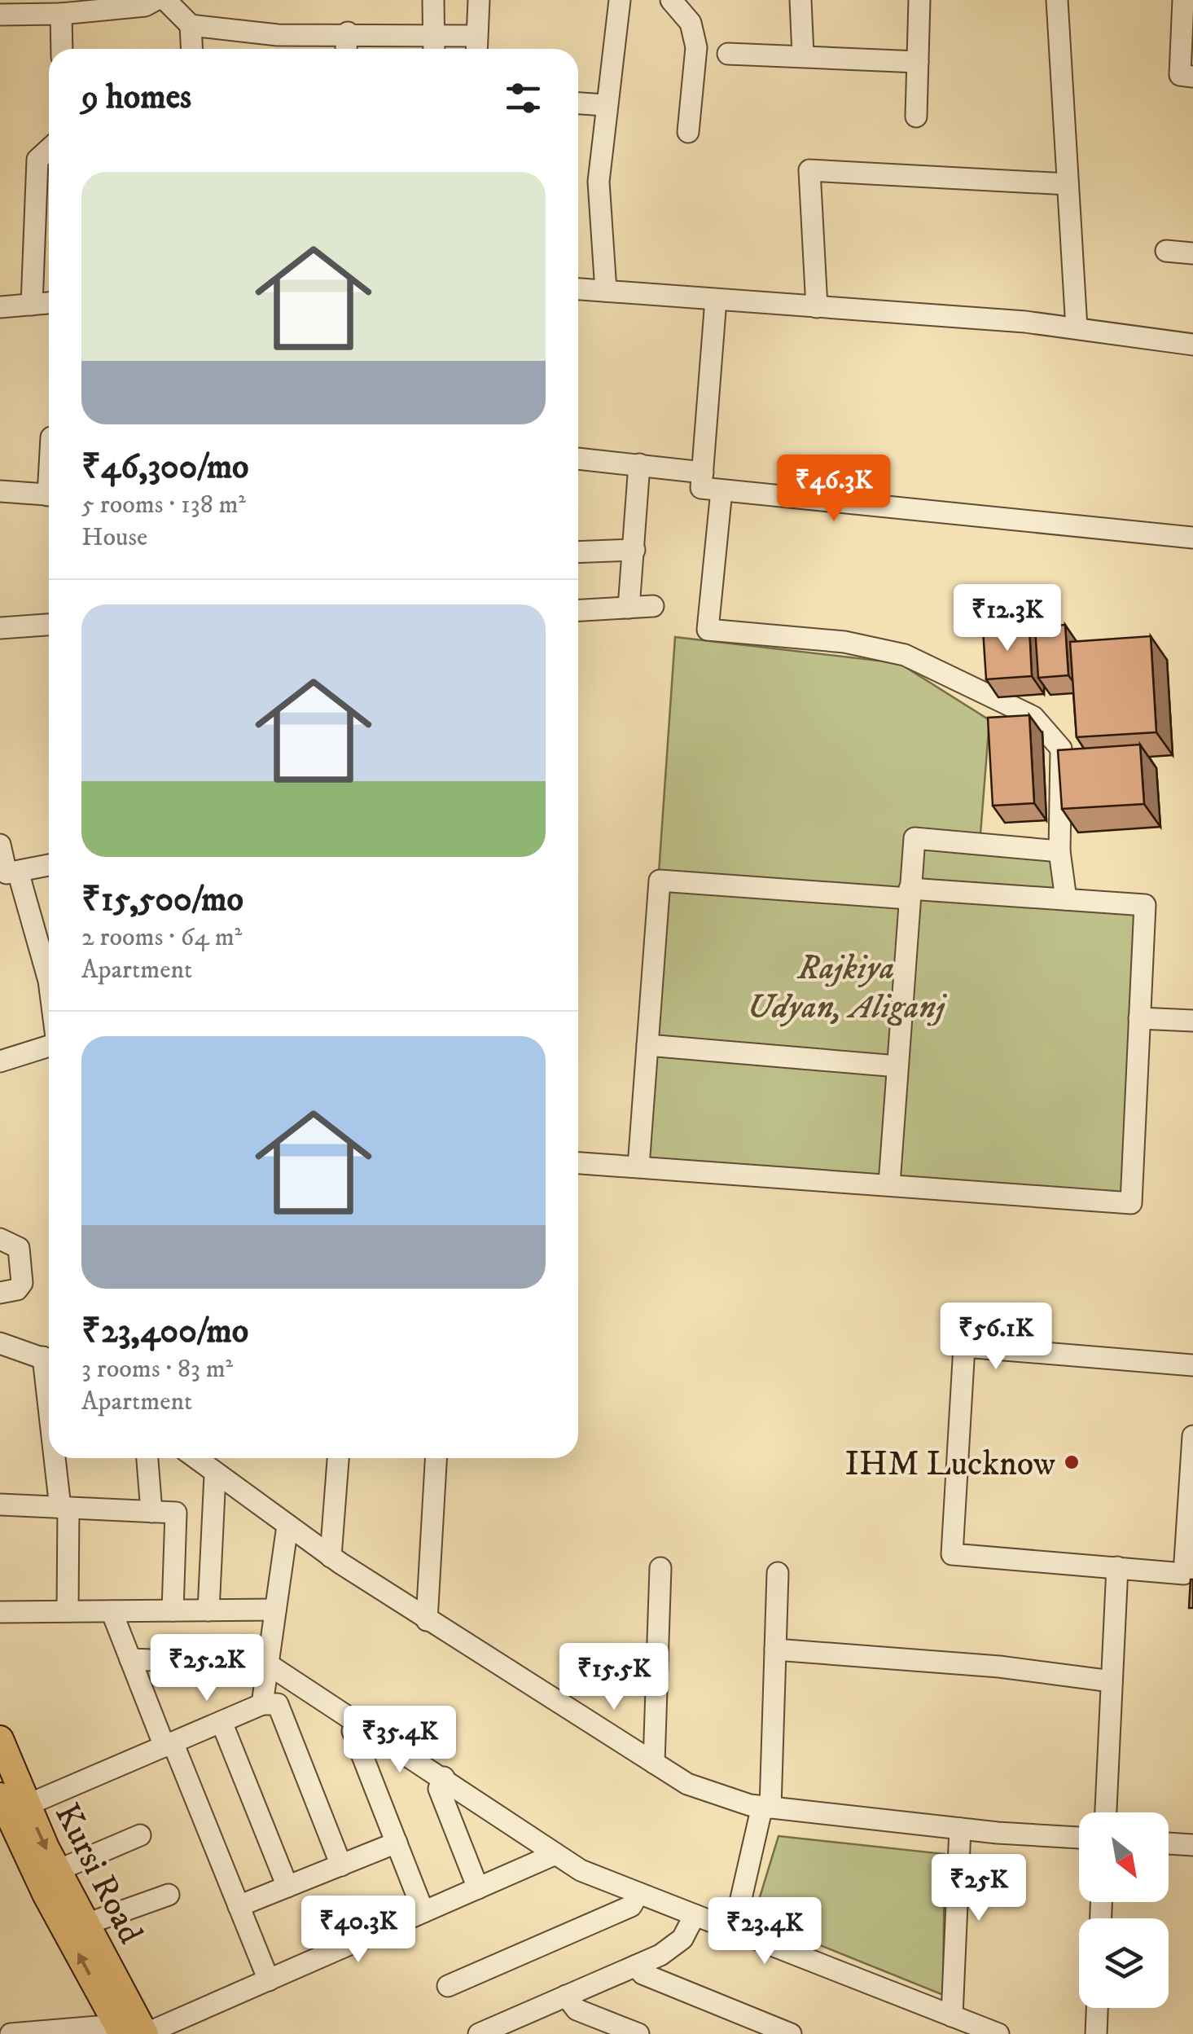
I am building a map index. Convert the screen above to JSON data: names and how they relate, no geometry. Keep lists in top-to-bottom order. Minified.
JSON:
{"streets":{"main road":["Kursi Road"]},"parks":["Rajkiya Udyan, Aliganj"],"places":["IHM Lucknow"],"north":"bottom right","page":{"heading":"9 homes","list":[{"name":"₹46,300/mo","note":"5 rooms · 138 m² · House"},{"name":"₹15,500/mo","note":"2 rooms · 64 m² · Apartment"},{"name":"₹23,400/mo","note":"3 rooms · 83 m² · Apartment"}],"price":["₹46.3K","₹12.3K","₹56.1K","₹25.2K","₹15.5K","₹35.4K","₹25K","₹40.3K","₹23.4K"]}}
